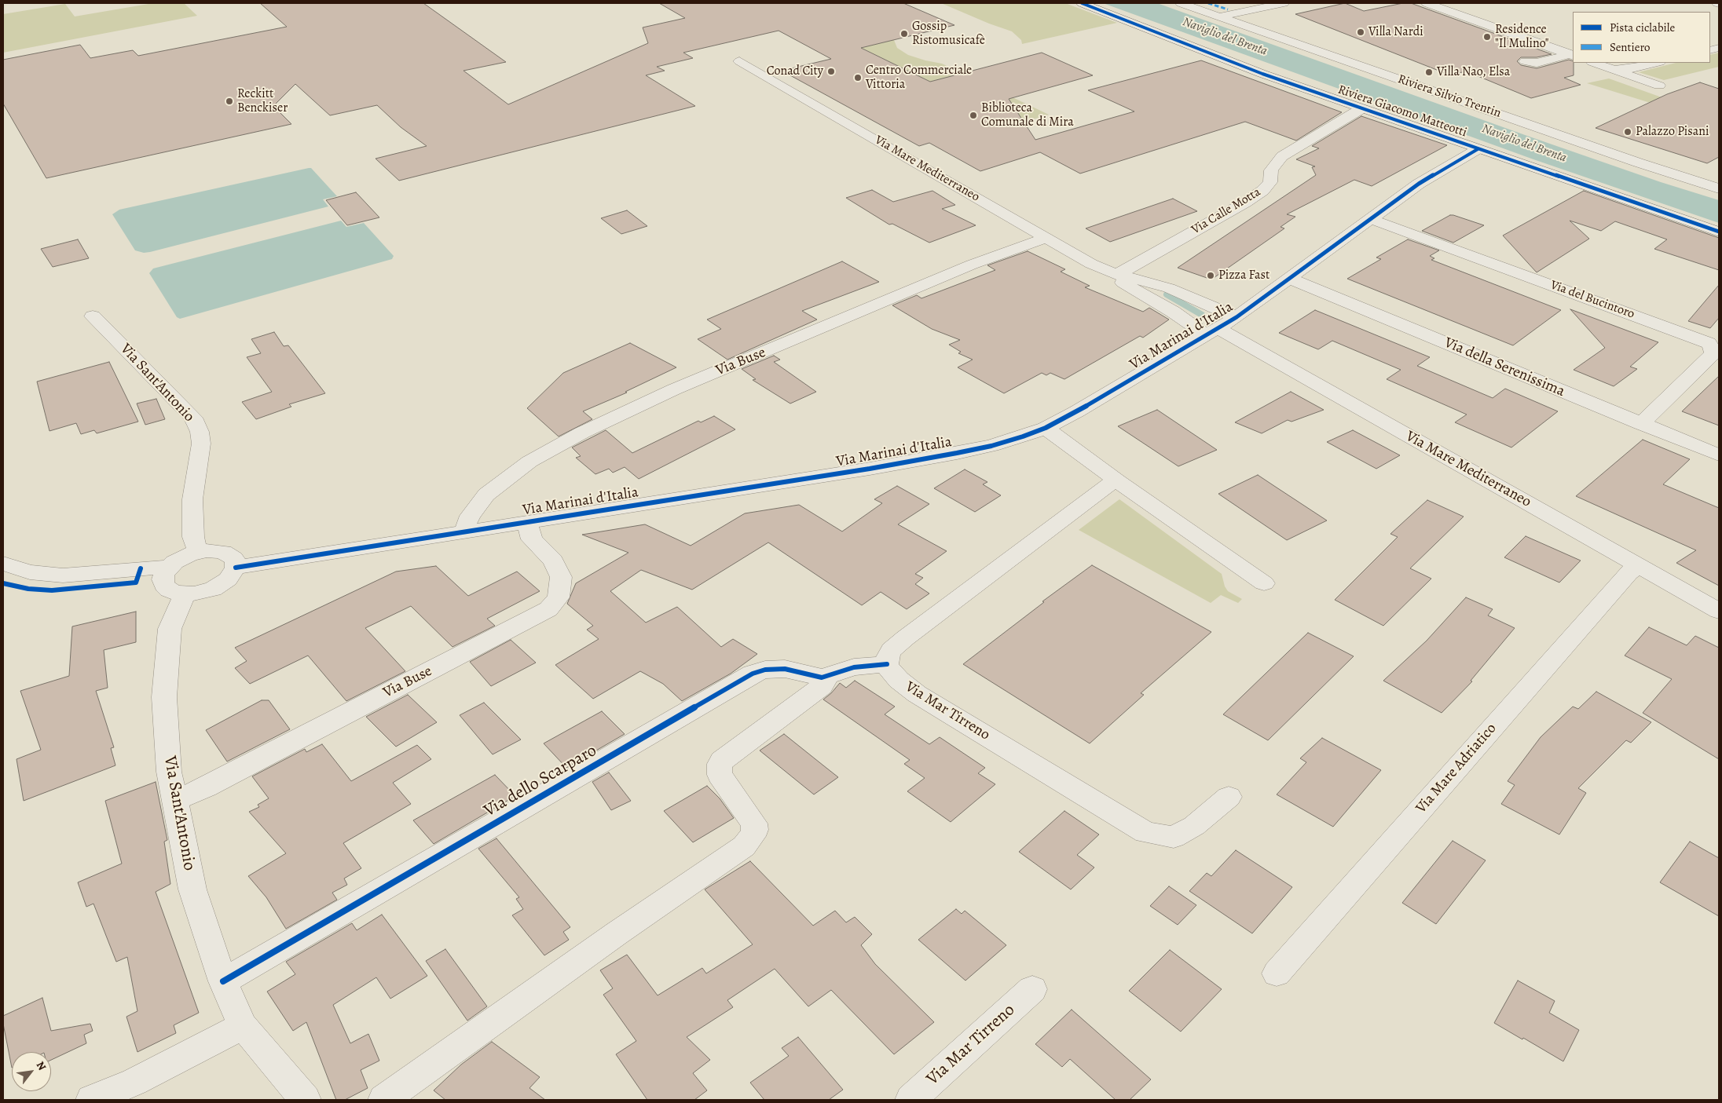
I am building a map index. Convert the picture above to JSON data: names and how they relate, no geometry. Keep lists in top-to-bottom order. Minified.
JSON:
{"streets":{"street":["Riviera Silvio Trentin","Riviera Giacomo Matteotti","Via Mare Mediterraneo","Via Calle Motta","Via del Bucintoro","Via Marinai d'Italia","Via Buse","Via della Serenissima","Via Sant'Antonio","Via Mar Tirreno","Via Mare Adriatico","Via dello Scarparo"]},"crossings":[["Riviera Giacomo Matteotti","Via Calle Motta"],["Riviera Giacomo Matteotti","Via Marinai d'Italia"],["Via Mare Mediterraneo","Via Calle Motta"],["Via Mare Mediterraneo","Via Marinai d'Italia"],["Via Mare Mediterraneo","Via Buse"],["Via Mare Mediterraneo","Via Mare Adriatico"],["Via del Bucintoro","Via Marinai d'Italia"],["Via del Bucintoro","Via della Serenissima"],["Via Marinai d'Italia","Via Buse"],["Via Marinai d'Italia","Via della Serenissima"],["Via Buse","Via Sant'Antonio"],["Via Sant'Antonio","Via dello Scarparo"],["Via Mar Tirreno","Via dello Scarparo"]],"water":["Naviglio del Brenta"],"places":["Villa Nardi","Gossip Ristomusicafè","Residence \"Il Mulino\"","Conad City","Villa Nao, Elsa","Centro Commerciale Vittoria","Reckitt Benckiser","Biblioteca Comunale di Mira","Palazzo Pisani","Pizza Fast"],"legend":["Pista ciclabile","Sentiero"],"north":"top right"}
